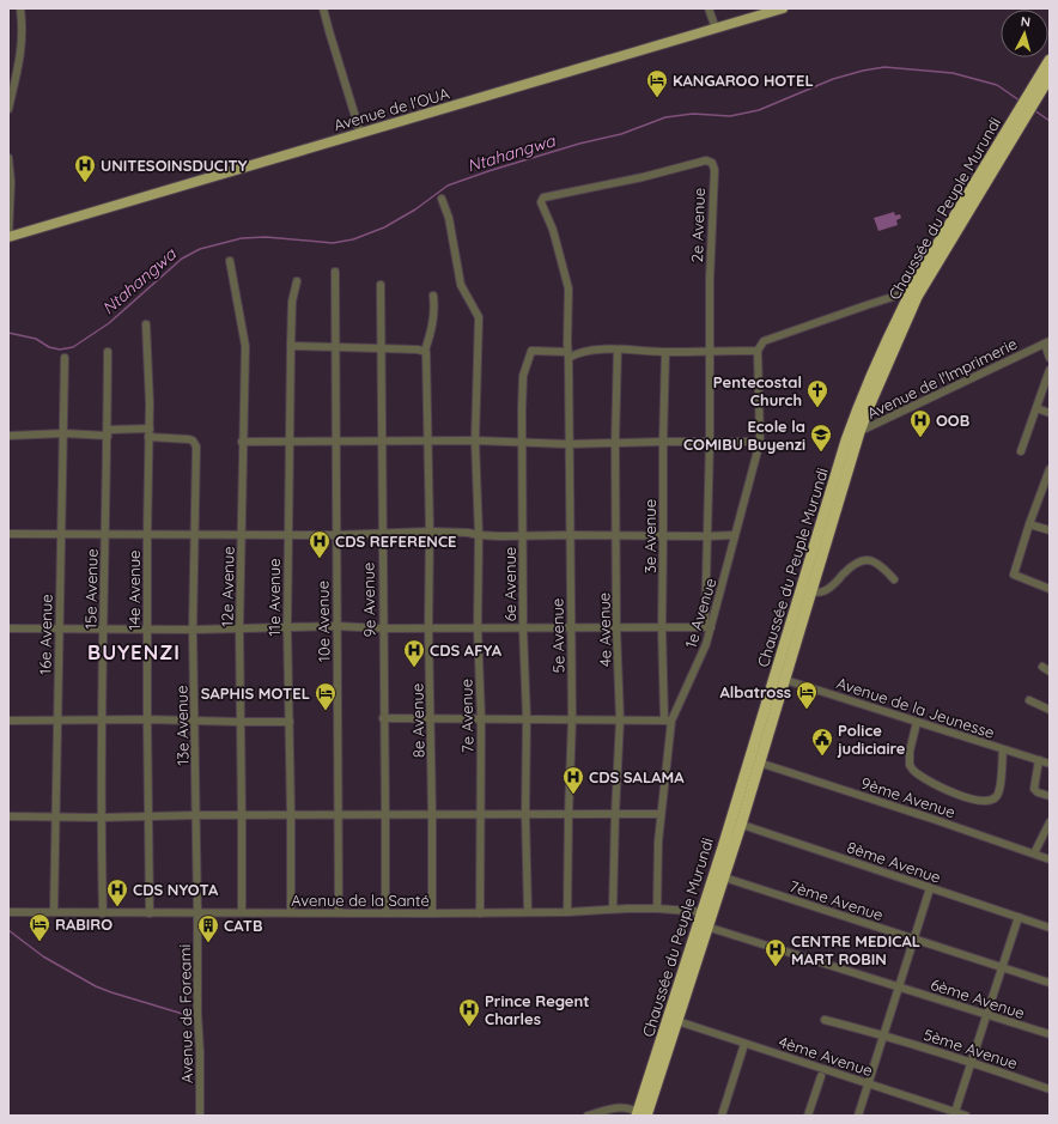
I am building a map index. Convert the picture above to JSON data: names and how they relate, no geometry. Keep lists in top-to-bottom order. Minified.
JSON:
{"streets":{"highway":["Chaussée du Peuple Murundi"],"main road":["Avenue de l'OUA"],"street":["2e Avenue","Avenue de l'Imprimerie","3e Avenue","6e Avenue","12e Avenue","15e Avenue","14e Avenue","11e Avenue","9e Avenue","1e Avenue","10e Avenue","4e Avenue","16e Avenue","5e Avenue","Avenue de la Jeunesse","7e Avenue","8e Avenue","13e Avenue","9ème Avenue","8ème Avenue","Avenue de la Santé","7ème Avenue","6ème Avenue","Avenue de Foreami","5ème Avenue","4ème Avenue"]},"crossings":[["Chaussée du Peuple Murundi","Avenue de l'Imprimerie"],["Chaussée du Peuple Murundi","Avenue de la Jeunesse"],["Chaussée du Peuple Murundi","9ème Avenue"],["Chaussée du Peuple Murundi","8ème Avenue"],["Chaussée du Peuple Murundi","Avenue de la Santé"],["Chaussée du Peuple Murundi","7ème Avenue"],["Chaussée du Peuple Murundi","6ème Avenue"],["Chaussée du Peuple Murundi","4ème Avenue"],["2e Avenue","6e Avenue"],["2e Avenue","1e Avenue"],["2e Avenue","5e Avenue"],["3e Avenue","1e Avenue"],["6e Avenue","5e Avenue"],["6e Avenue","Avenue de la Santé"],["12e Avenue","Avenue de la Santé"],["15e Avenue","Avenue de la Santé"],["14e Avenue","13e Avenue"],["14e Avenue","Avenue de la Santé"],["11e Avenue","Avenue de la Santé"],["9e Avenue","Avenue de la Santé"],["1e Avenue","Avenue de la Santé"],["10e Avenue","Avenue de la Santé"],["4e Avenue","Avenue de la Santé"],["16e Avenue","Avenue de la Santé"],["5e Avenue","Avenue de la Santé"],["7e Avenue","Avenue de la Santé"],["8e Avenue","Avenue de la Santé"],["13e Avenue","Avenue de la Santé"],["13e Avenue","Avenue de Foreami"],["Avenue de la Santé","Avenue de Foreami"]],"districts":["BUYENZI"],"water":["Ntahangwa"],"places":{"hotel":["KANGAROO HOTEL","Albatross","SAPHIS MOTEL","RABIRO"],"hospital":["UNITESOINSDUCITY","OOB","CDS REFERENCE","CDS AFYA","CDS SALAMA","CDS NYOTA","CENTRE MEDICAL MART ROBIN","Prince Regent Charles"],"church":["Pentecostal Church"],"school or university":["Ecole la COMIBU Buyenzi"],"public building":["Police judiciaire"],"building":["CATB"]},"north":"top"}
